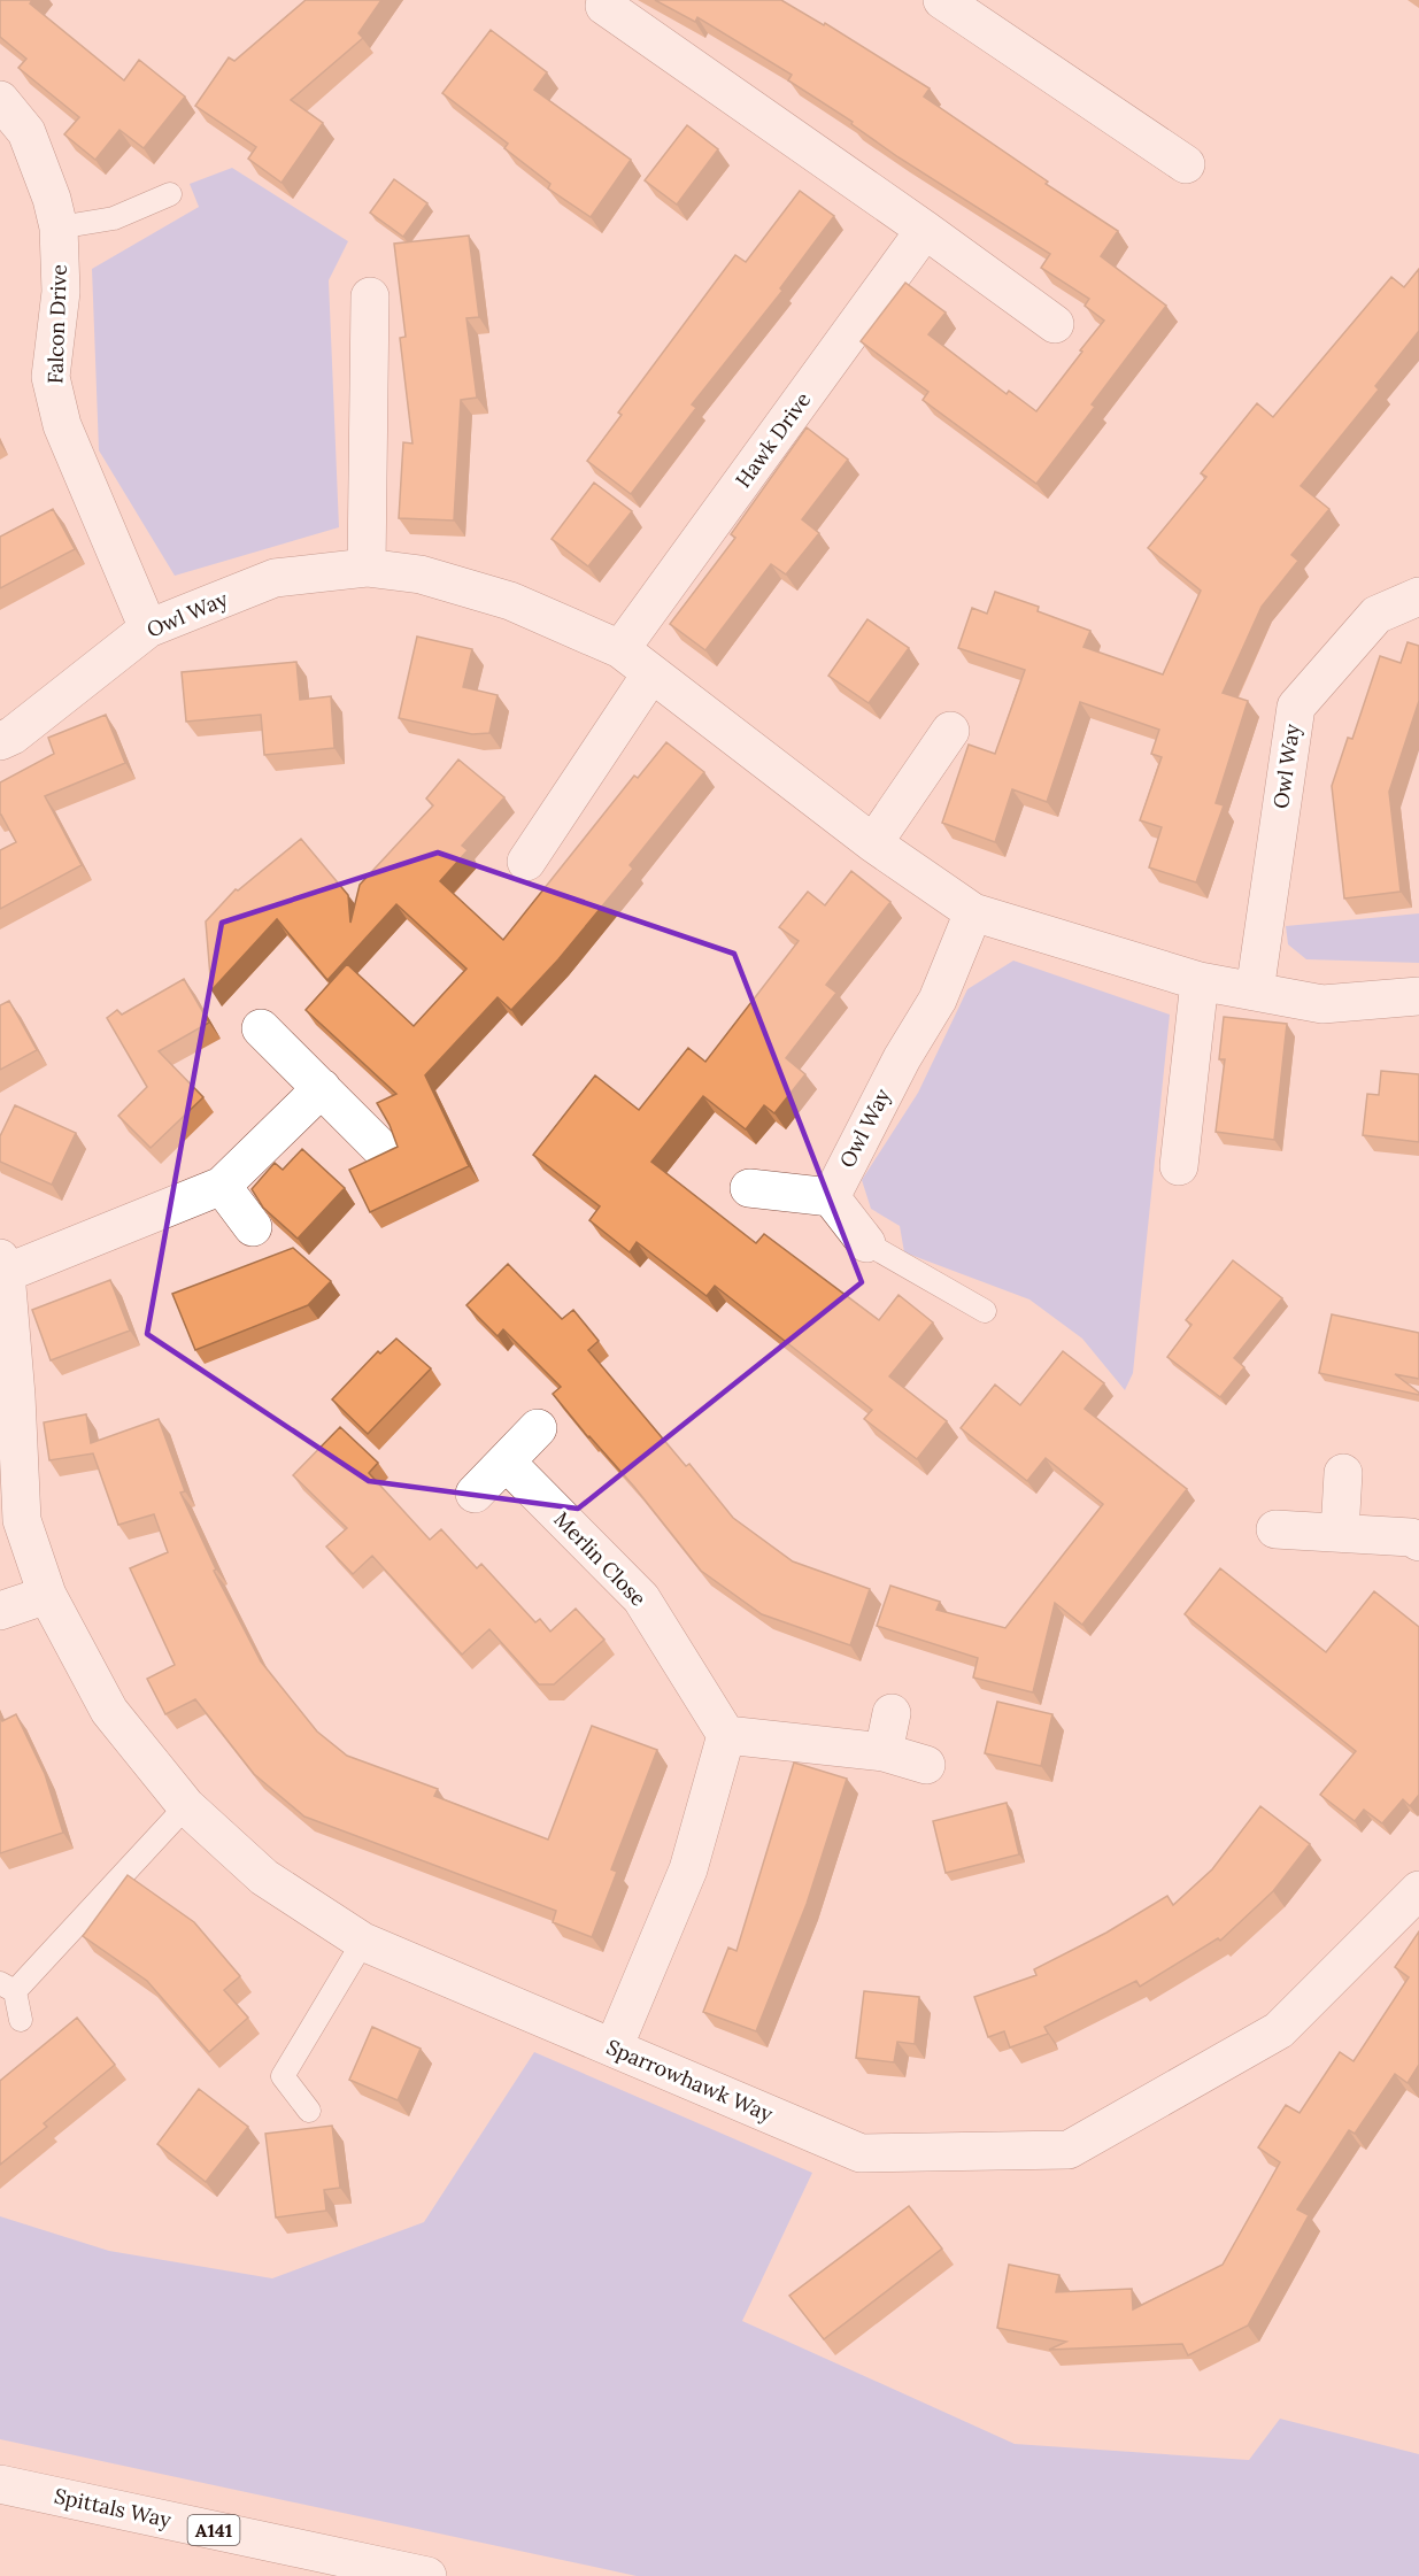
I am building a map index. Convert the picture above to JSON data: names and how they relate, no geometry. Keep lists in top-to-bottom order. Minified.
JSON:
{"streets":{"main road":["Falcon Drive","Hawk Drive","Owl Way","Merlin Close","Sparrowhawk Way","Spittals Way","A141"]},"crossings":[["Falcon Drive","Owl Way"],["Hawk Drive","Owl Way"]]}
